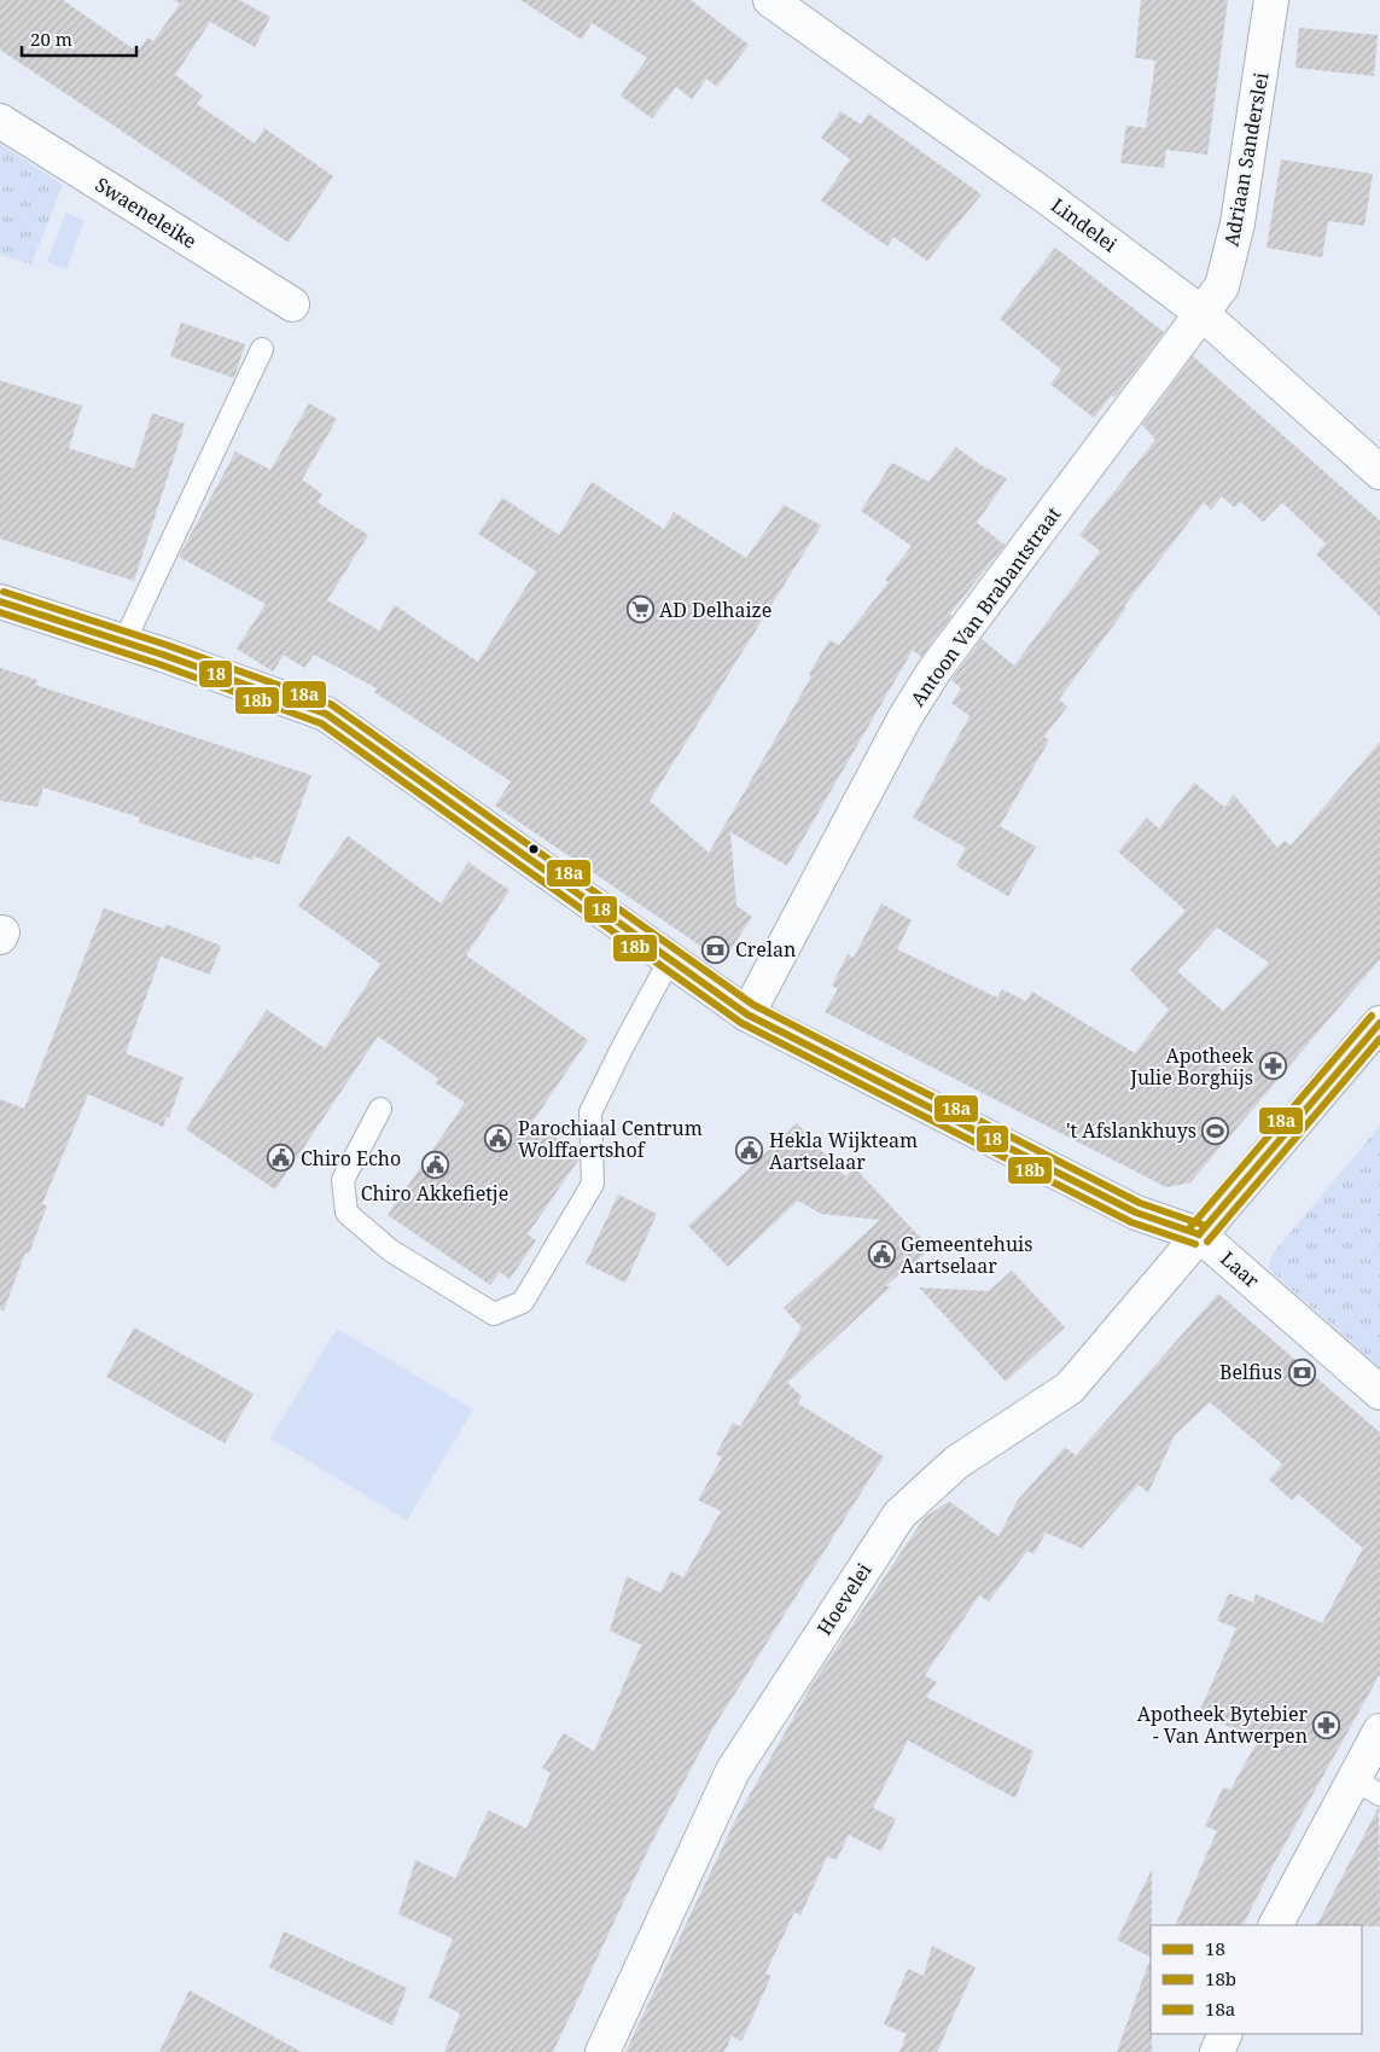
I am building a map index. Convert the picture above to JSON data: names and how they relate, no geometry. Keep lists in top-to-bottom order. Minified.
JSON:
{"streets":{"street":["Adriaan Sanderslei","Swaeneleike","Lindelei","Antoon Van Brabantstraat","Laar","Hoevelei"]},"crossings":[["Adriaan Sanderslei","Lindelei"],["Adriaan Sanderslei","Antoon Van Brabantstraat"],["Lindelei","Antoon Van Brabantstraat"],["Laar","Hoevelei"]],"places":{"supermarket":["AD Delhaize"],"bank":["Crelan","Belfius"],"pharmacy":["Apotheek Julie Borghijs","Apotheek Bytebier - Van Antwerpen"],"sports":["'t Afslankhuys"],"public building":["Parochiaal Centrum Wolffaertshof","Hekla Wijkteam Aartselaar","Chiro Echo","Chiro Akkefietje","Gemeentehuis Aartselaar"]},"lines":["transit line 18a","transit line 18","transit line 18b"],"legend":["18","18b","18a"],"scale_bar":"20 m"}
